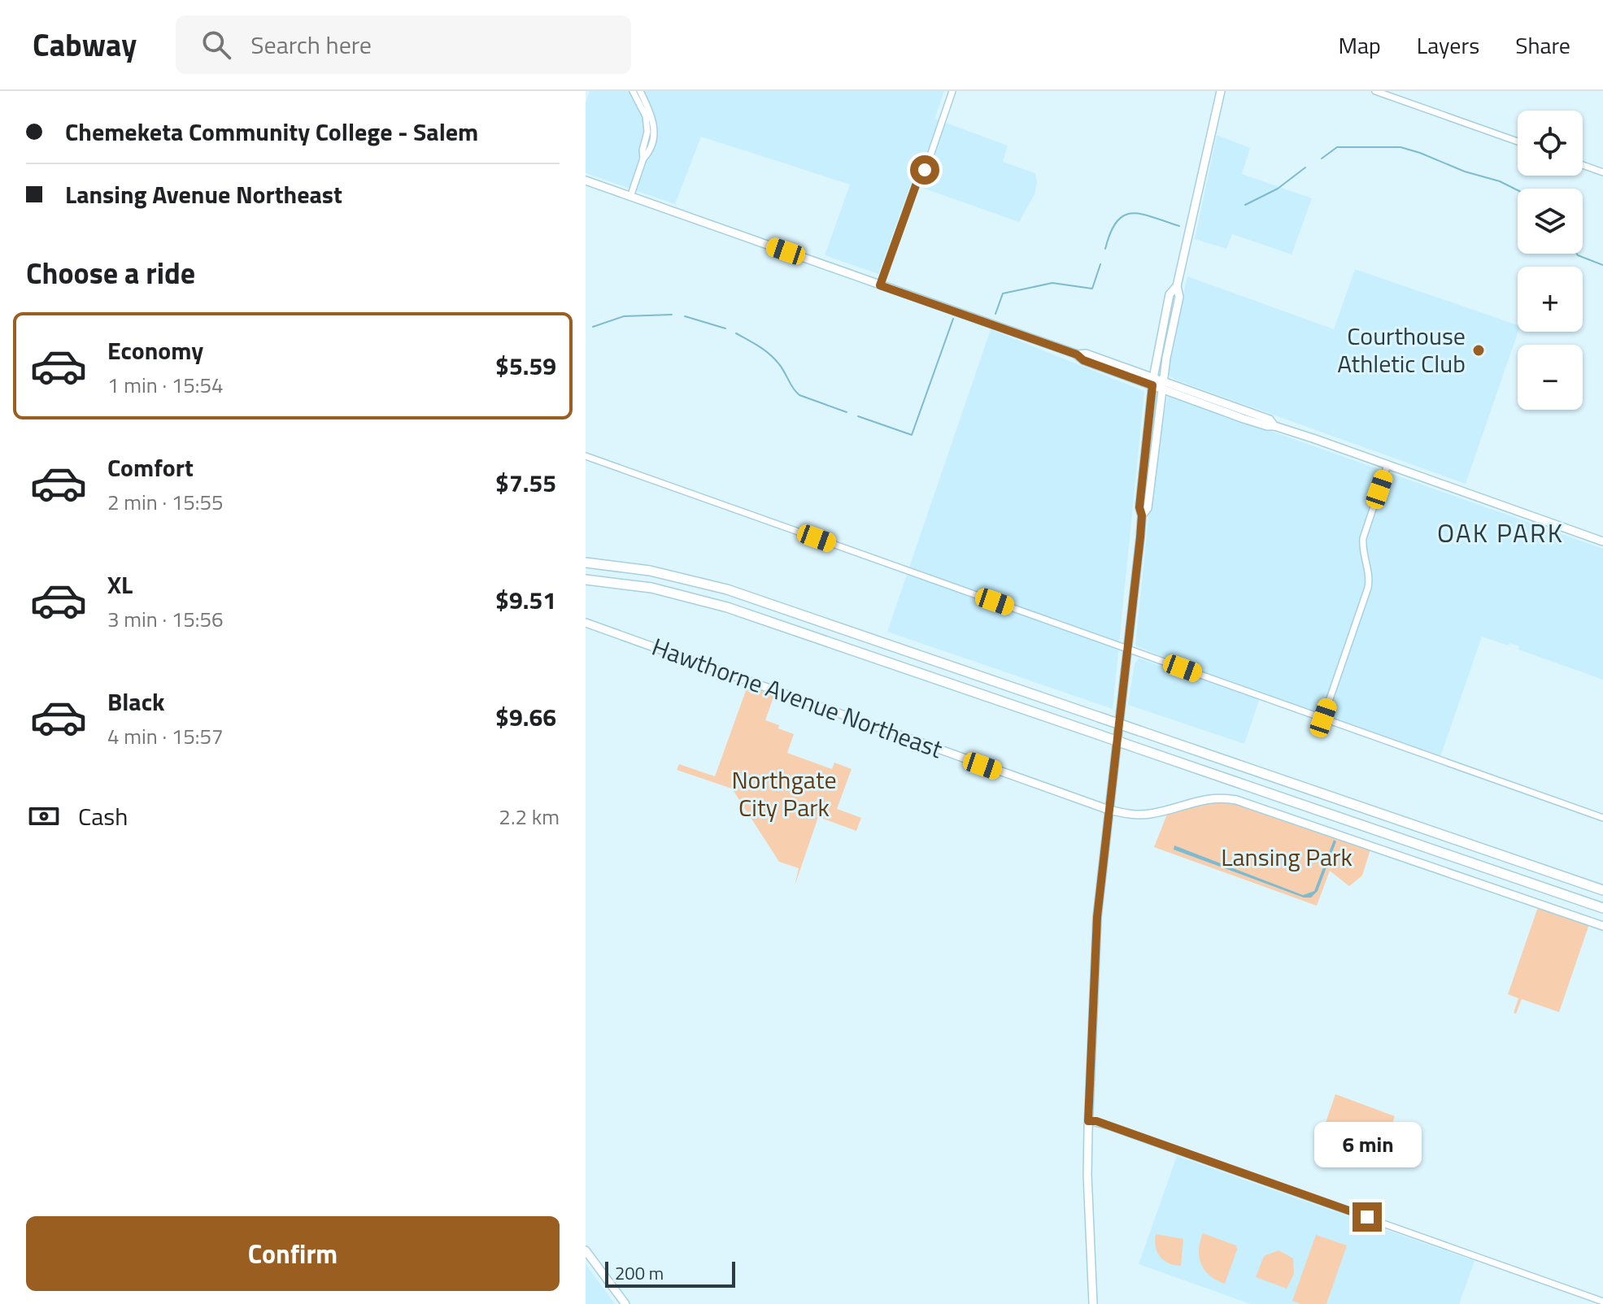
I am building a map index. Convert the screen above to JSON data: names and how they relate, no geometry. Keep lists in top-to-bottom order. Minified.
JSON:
{"streets":{"main road":["Hawthorne Avenue Northeast"]},"districts":["OAK PARK"],"parks":["Northgate City Park","Lansing Park"],"places":["Courthouse Athletic Club"],"scale_bar":"200 m","page":{"header":"Cabway","search":"Search here","nav":["Map","Layers","Share"],"banner":["Chemeketa Community College - Salem","Lansing Avenue Northeast"],"map_buttons":["+","−"],"heading":"Choose a ride","list":[{"name":"Economy","note":"1 min · 15:54","value":"$5.59"},{"name":"Comfort","note":"2 min · 15:55","value":"$7.55"},{"name":"XL","note":"3 min · 15:56","value":"$9.51"},{"name":"Black","note":"4 min · 15:57","value":"$9.66"}],"pay":["Cash","2.2 km"],"bubble":"6 min","buttons":"Confirm","scale":"200 m"}}
